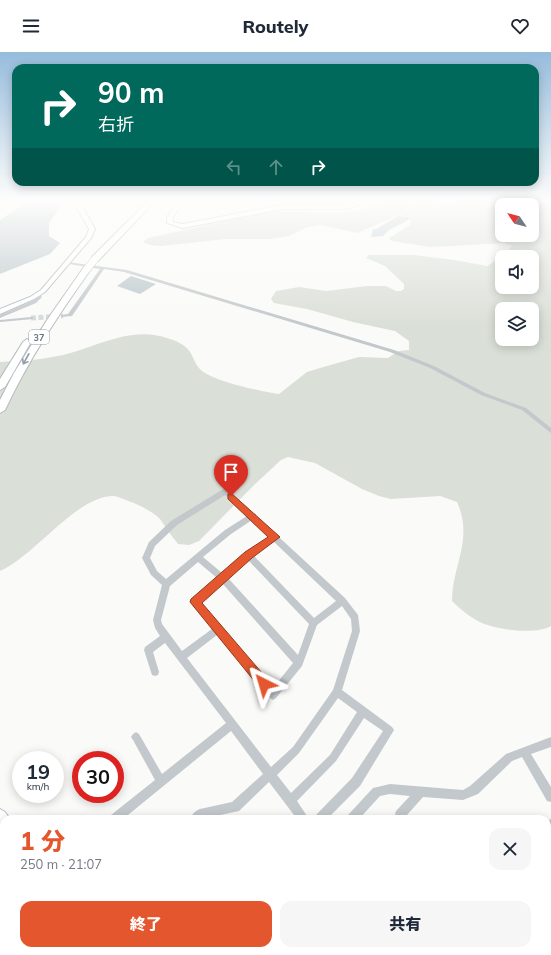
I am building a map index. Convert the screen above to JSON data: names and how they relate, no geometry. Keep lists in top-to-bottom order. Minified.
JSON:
{"streets":{"main road":["37"]},"north":"top left","page":{"header":"Routely","turn":["90 m","右折"],"speed":"19 km/h","limit":"30","heading":["1 分","250 m · 21:07"],"buttons":["終了","共有"]}}
